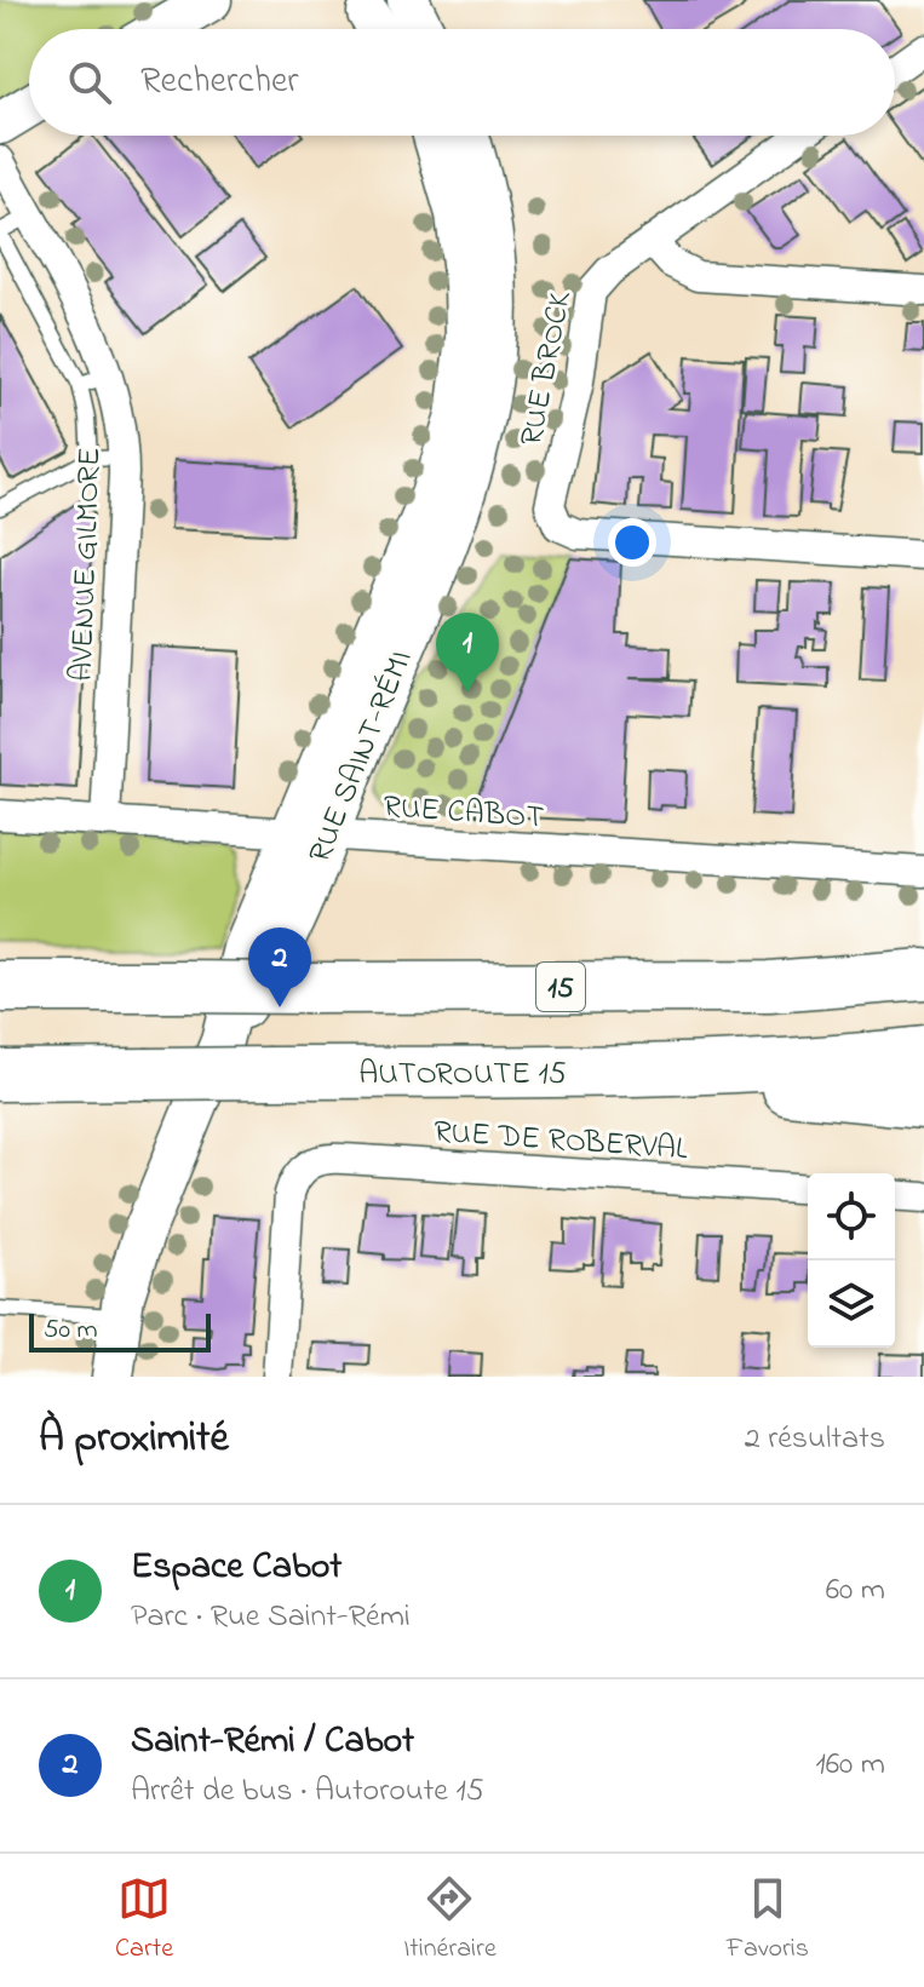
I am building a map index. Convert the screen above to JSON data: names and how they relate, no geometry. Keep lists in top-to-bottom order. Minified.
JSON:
{"streets":{"highway":["15","AUTOROUTE 15"],"main road":["RUE SAINT-RÉMI"],"street":["RUE BROCK","AVENUE GILMORE","RUE CABOT","RUE DE ROBERVAL"]},"crossings":[["AVENUE GILMORE","RUE CABOT"],["RUE SAINT-RÉMI","RUE CABOT"]],"scale_bar":"50 m","page":{"search":"Rechercher","pins":["1","2"],"scale":"50 m","heading":["À proximité","2 résultats"],"list":[{"mark":"1","name":"Espace Cabot","note":"Parc · Rue Saint-Rémi","value":"60 m"},{"mark":"2","name":"Saint-Rémi / Cabot","note":"Arrêt de bus · Autoroute 15","value":"160 m"}],"nav":["Carte","Itinéraire","Favoris"]}}
